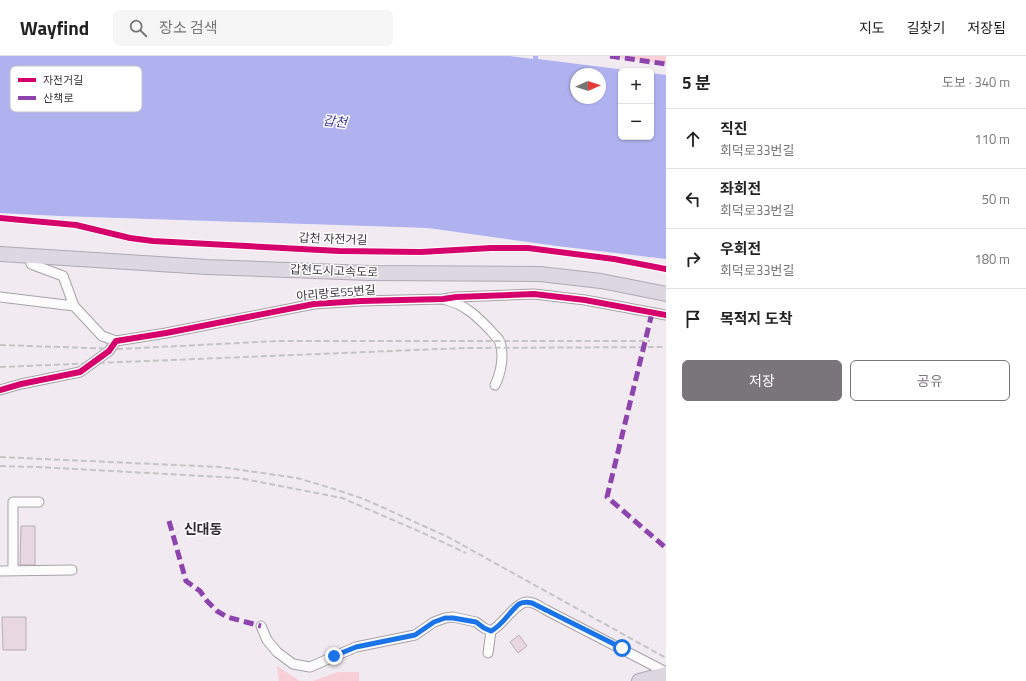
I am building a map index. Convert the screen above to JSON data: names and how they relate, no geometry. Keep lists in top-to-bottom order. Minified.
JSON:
{"streets":{"highway":["갑천도시고속도로"],"street":["아리랑로55번길"],"cycle path":["갑천 자전거길"]},"districts":["신대동"],"water":["갑천"],"legend":["자전거길","산책로"],"north":"right","page":{"header":"Wayfind","search":"장소 검색","nav":["지도","길찾기","저장됨"],"heading":["5 분","도보 · 340 m"],"map_buttons":["+","−"],"list":[["직진","회덕로33번길","110 m"],["좌회전","회덕로33번길","50 m"],["우회전","회덕로33번길","180 m"],"목적지 도착"],"buttons":["저장","공유"]}}
